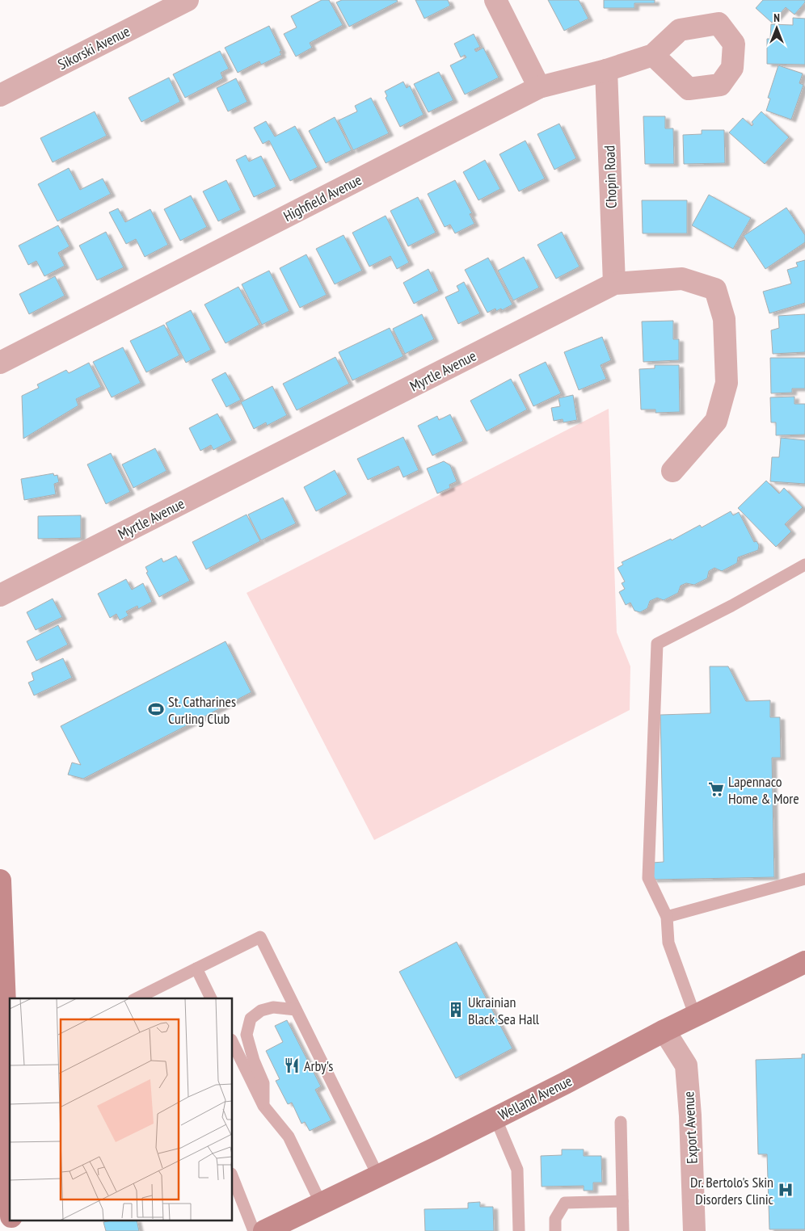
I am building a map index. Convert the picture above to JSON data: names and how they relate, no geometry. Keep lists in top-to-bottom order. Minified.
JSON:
{"streets":{"main road":["Welland Avenue"],"street":["Sikorski Avenue","Chopin Road","Highfield Avenue","Myrtle Avenue","Export Avenue"]},"crossings":[["Chopin Road","Highfield Avenue"],["Chopin Road","Myrtle Avenue"],["Welland Avenue","Export Avenue"]],"places":{"sports":["St. Catharines Curling Club"],"supermarket":["Lapennaco Home & More"],"building":["Ukrainian Black Sea Hall"],"restaurant":["Arby's"],"hospital":["Dr. Bertolo's Skin Disorders Clinic"]},"north":"top"}
